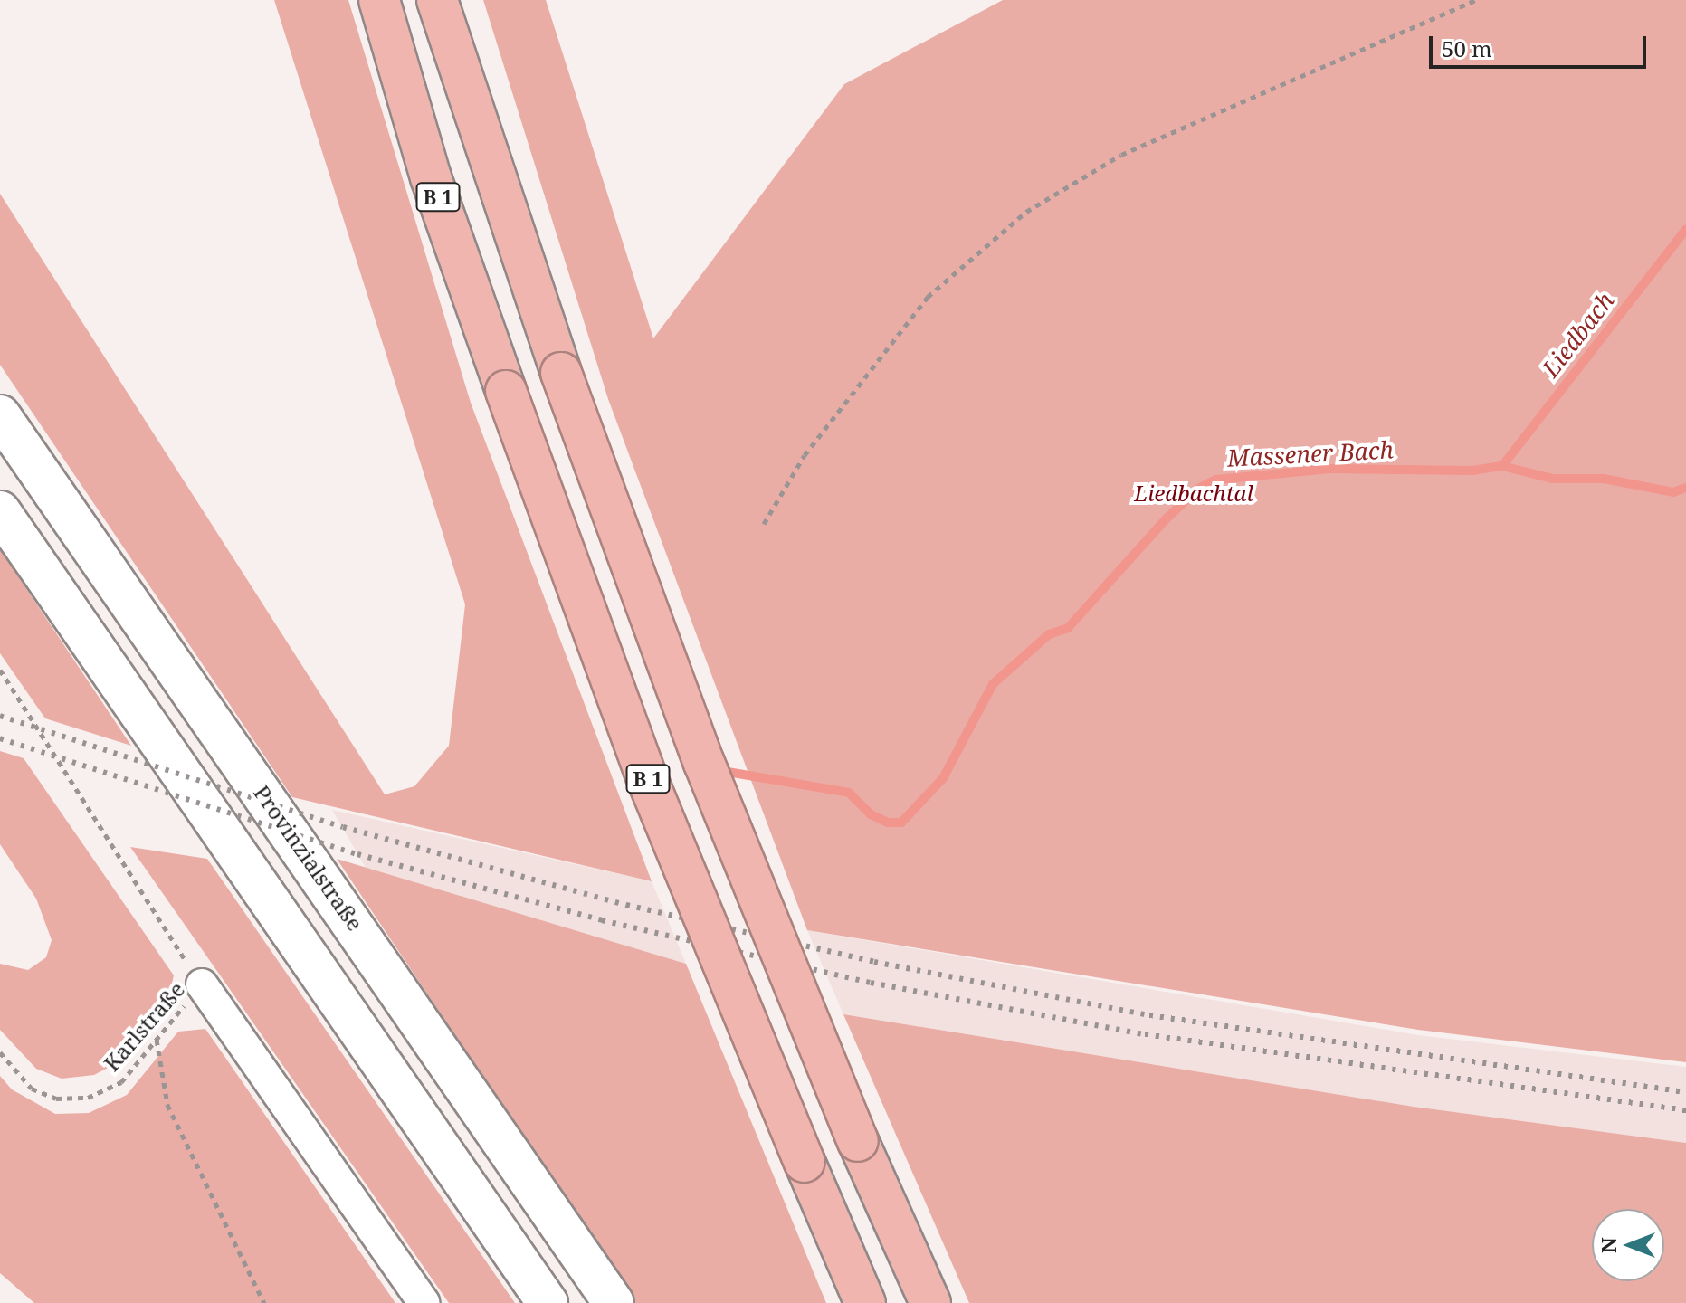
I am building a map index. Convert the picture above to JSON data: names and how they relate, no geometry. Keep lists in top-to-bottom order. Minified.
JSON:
{"streets":{"highway":["B 1"],"main road":["Provinzialstraße"],"path":["Karlstraße"]},"water":["Liedbach","Massener Bach"],"parks":["Liedbachtal"],"scale_bar":"50 m","north":"left"}
